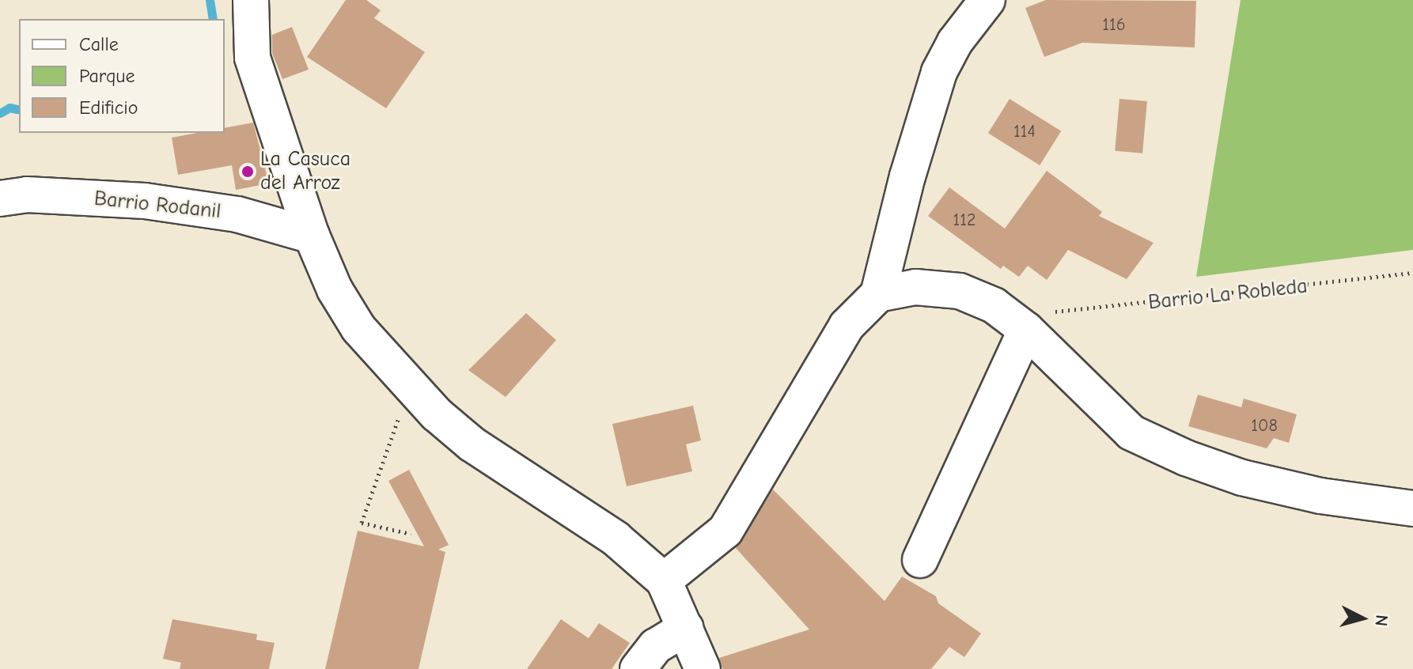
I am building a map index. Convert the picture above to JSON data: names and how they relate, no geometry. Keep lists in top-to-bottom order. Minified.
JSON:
{"streets":{"street":["Barrio Rodanil"],"path":["Barrio La Robleda"]},"places":["La Casuca del Arroz"],"house_numbers":["116","114","112","108"],"legend":["Calle","Parque","Edificio"],"north":"right"}
